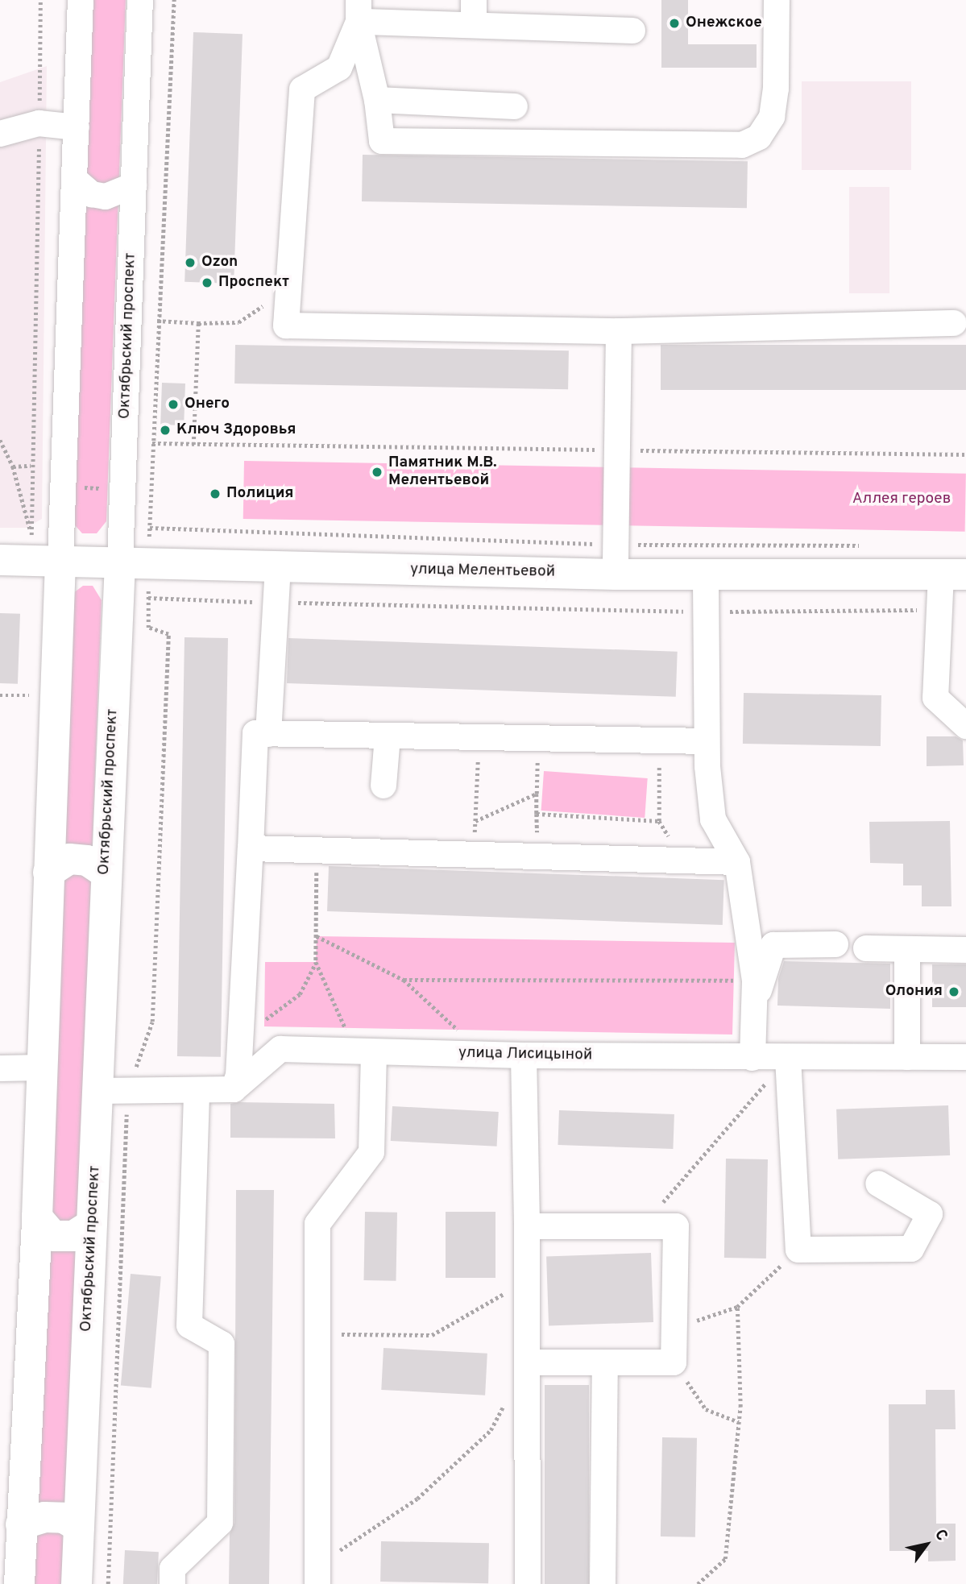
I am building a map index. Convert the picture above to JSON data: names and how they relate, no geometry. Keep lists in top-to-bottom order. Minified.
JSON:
{"streets":{"main road":["Октябрьский проспект","улица Мелентьевой"],"street":["улица Лисицыной"]},"crossings":[["Октябрьский проспект","улица Мелентьевой"]],"parks":["Аллея героев"],"places":["Онежское","Ozon","Проспект","Онего","Ключ Здоровья","Памятник М.В. Мелентьевой","Полиция","Олония"],"north":"top right"}
